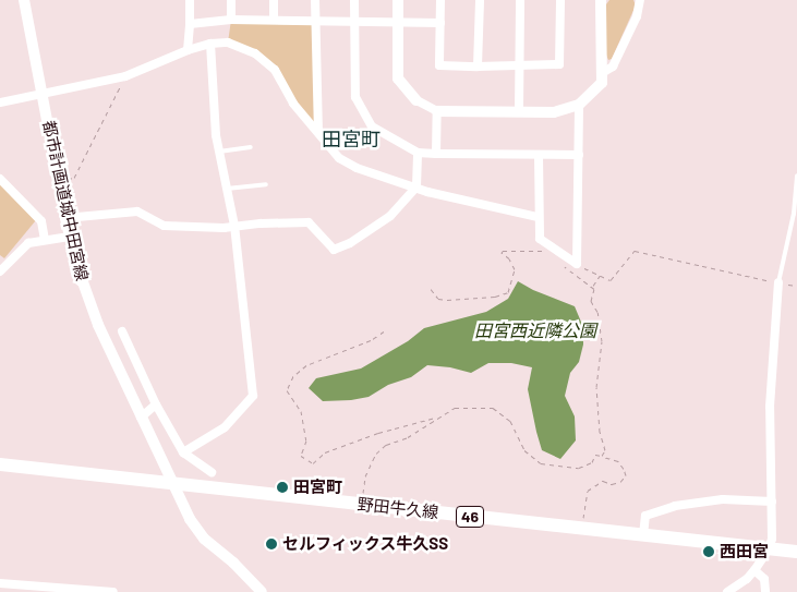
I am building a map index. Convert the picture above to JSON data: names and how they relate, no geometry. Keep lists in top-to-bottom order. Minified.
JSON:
{"streets":{"main road":["野田牛久線","46"],"street":["都市計画道城中田宮線"]},"crossings":[["都市計画道城中田宮線","野田牛久線"]],"districts":["田宮町"],"water":["田宮西近隣公園"],"places":["田宮町","セルフィックス牛久SS","西田宮"]}
